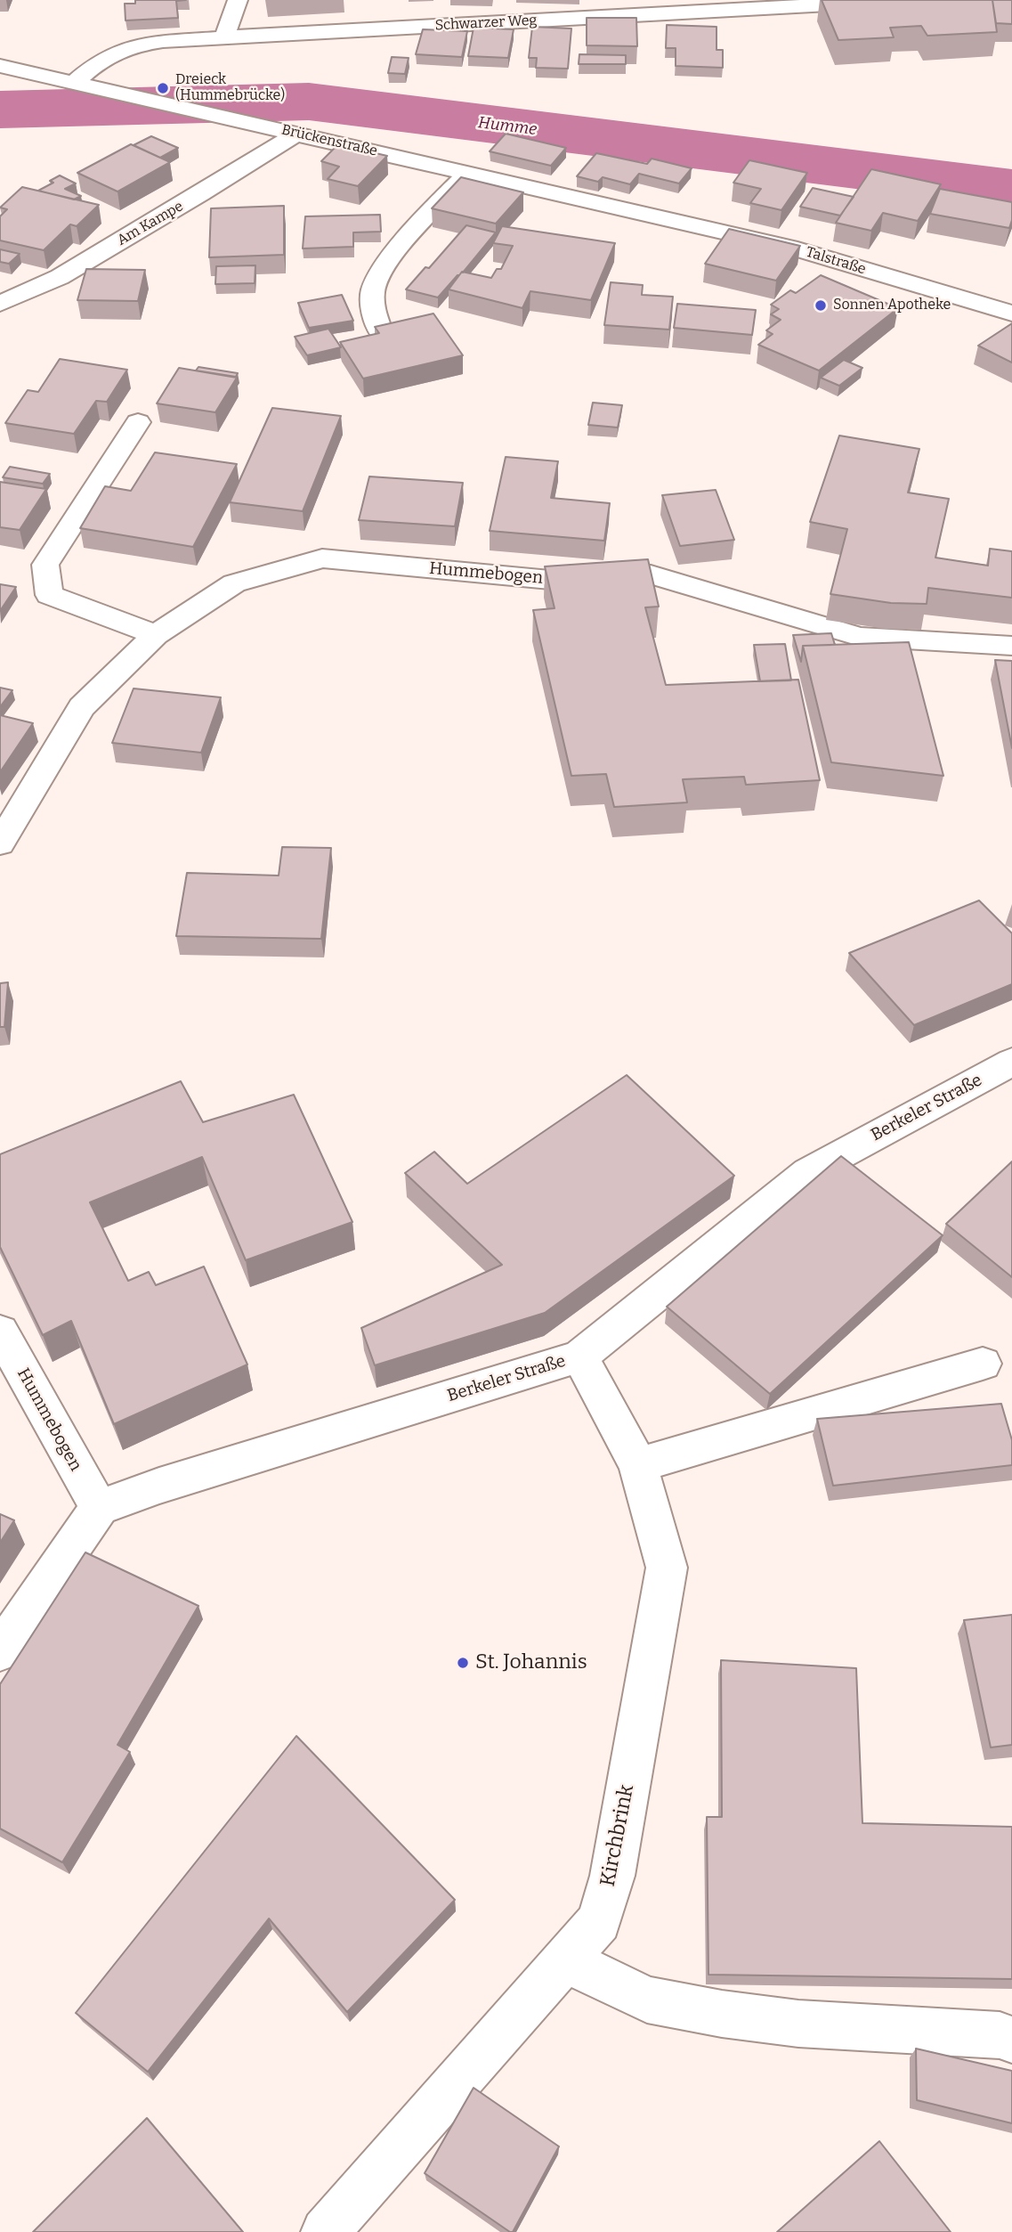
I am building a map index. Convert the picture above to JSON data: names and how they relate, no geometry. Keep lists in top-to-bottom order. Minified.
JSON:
{"streets":{"street":["Schwarzer Weg","Brückenstraße","Am Kampe","Talstraße","Hummebogen","Berkeler Straße","Kirchbrink"]},"crossings":[["Schwarzer Weg","Brückenstraße"],["Brückenstraße","Am Kampe"],["Brückenstraße","Talstraße"],["Hummebogen","Berkeler Straße"],["Berkeler Straße","Kirchbrink"]],"water":["Humme"],"places":["Dreieck (Hummebrücke)","Sonnen Apotheke","St. Johannis"]}
